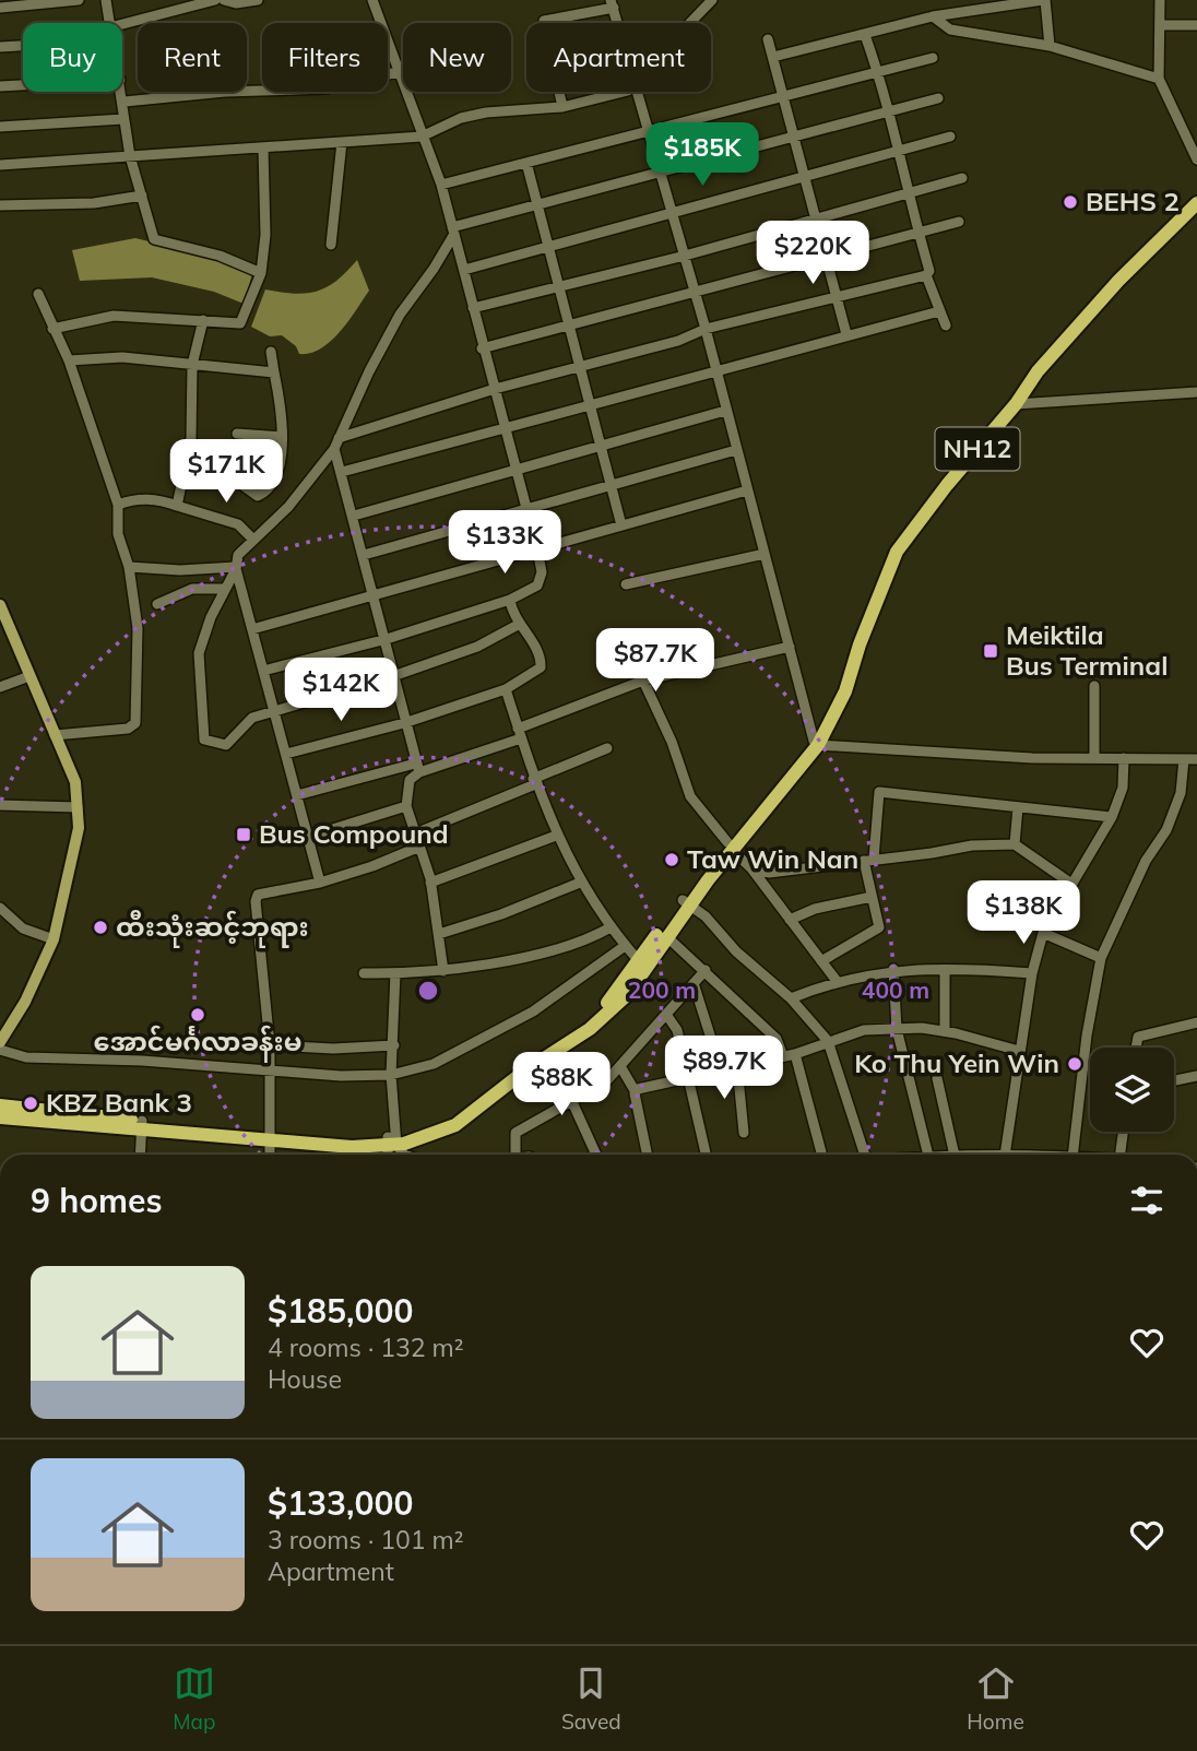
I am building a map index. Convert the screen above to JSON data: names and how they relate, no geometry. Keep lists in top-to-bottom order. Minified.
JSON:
{"streets":{"highway":["NH12"]},"places":{"other":["BEHS 2","Taw Win Nan","ထီးသုံးဆင့်ဘုရား","အောင်မင်္ဂလာခန်းမ","Ko Thu Yein Win","KBZ Bank 3"],"transit":["Meiktila Bus Terminal","Bus Compound"]},"page":{"chip":["Buy","Rent","Filters","New","Apartment"],"price":["$185K","$220K","$171K","$133K","$87.7K","$142K","$138K","$89.7K","$88K"],"heading":"9 homes","list":[{"name":"$185,000","note":"4 rooms · 132 m² · House"},{"name":"$133,000","note":"3 rooms · 101 m² · Apartment"}],"tabs":["Map","Saved","Home"]},"rings":["200 m","400 m"]}
